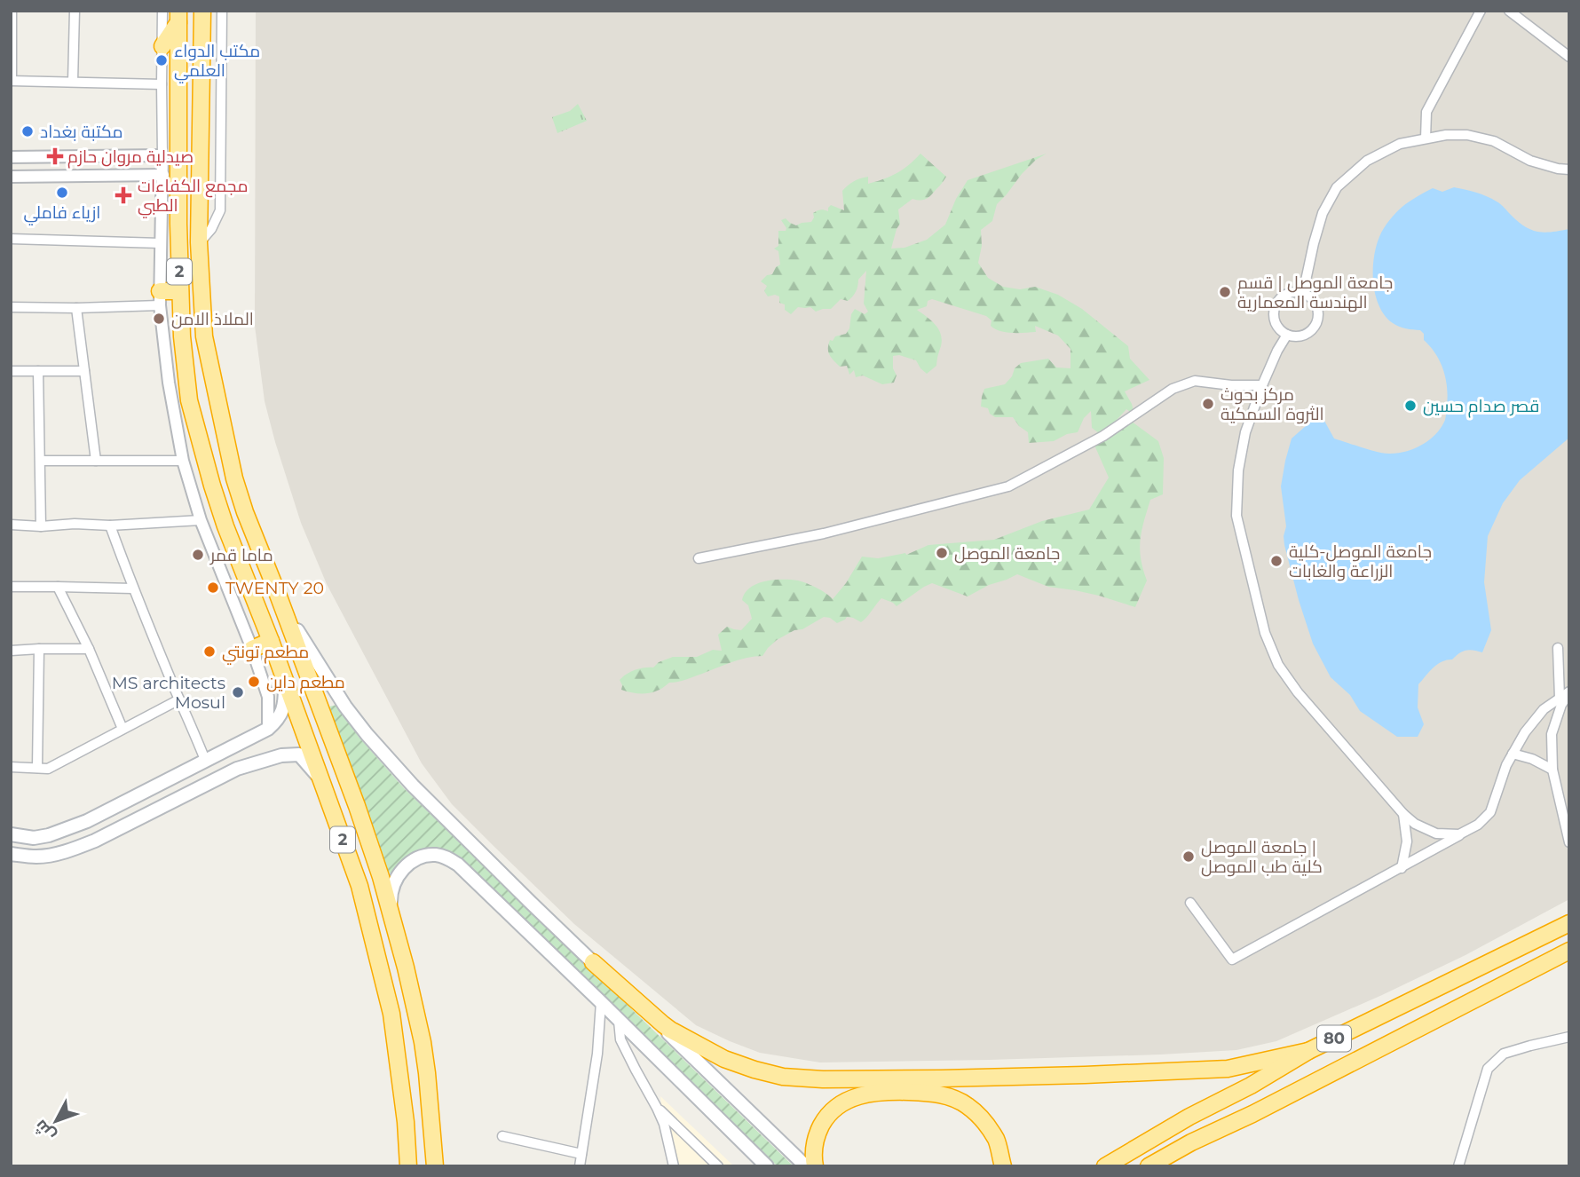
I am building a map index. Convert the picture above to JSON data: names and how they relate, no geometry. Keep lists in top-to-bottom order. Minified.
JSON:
{"streets":{"highway":["2","80"]},"places":{"other":["مكتب الدواء العلمي","مكتبة بغداد","ازياء فاملي","جامعة الموصل | قسم الهندسة المعمارية","الملاذ الامن","مركز بحوث الثروة السمكية","قصر صدام حسين","جامعة الموصل","ماما قمر","جامعة الموصل-كلية الزراعة والغابات","TWENTY 20","مطعم تونتي","مطعم داين","MS architects Mosul","جامعة الموصل | كلية طب الموصل"],"health":["صيدلية مروان حازم","مجمع الكفاءات الطبي"]},"north":"bottom left"}
